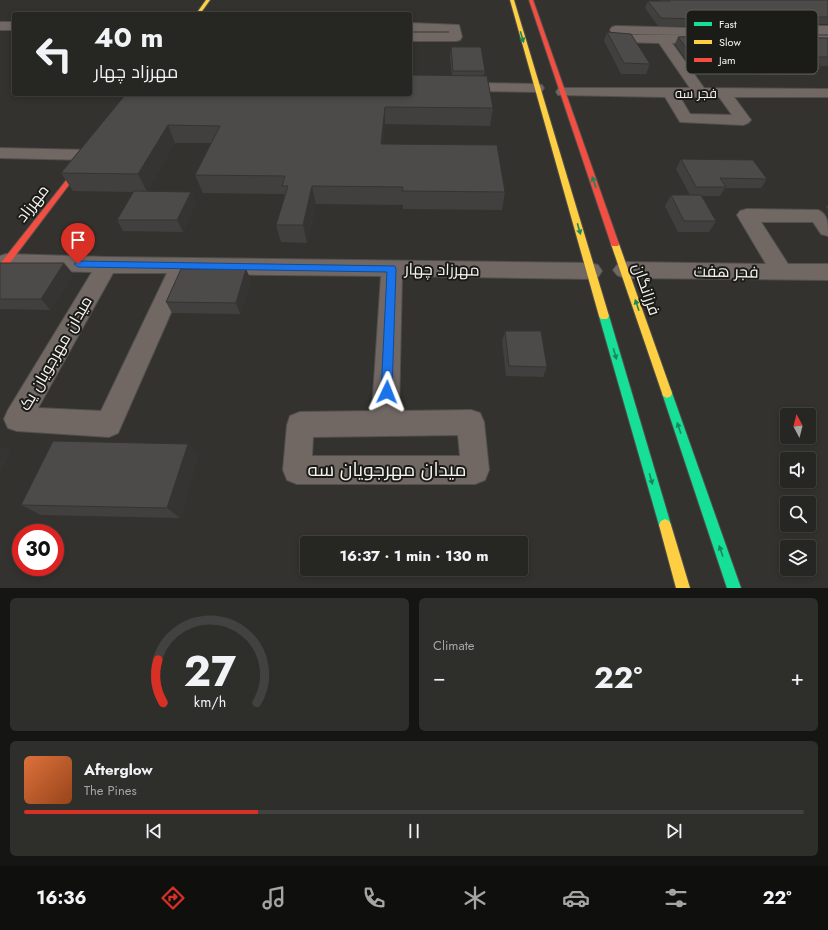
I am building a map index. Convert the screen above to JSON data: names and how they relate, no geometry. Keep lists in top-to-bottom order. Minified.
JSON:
{"streets":{"street":["فجر سه","مهرزاد","مهرزاد چهار","فجر هفت","فرزانگان","میدان مهرجویان یک","میدان مهرجویان سه"]},"crossings":[["فجر سه","فرزانگان"],["مهرزاد","مهرزاد چهار"],["مهرزاد چهار","میدان مهرجویان یک"],["فجر هفت","فرزانگان"]],"legend":["Fast","Slow","Jam"],"north":"top","page":{"turn":["40 m","مهرزاد چهار"],"limit":"30","trip":"16:37 · 1 min · 130 m","tile":"Climate","heat":["−","22°","+"],"song":["Afterglow","The Pines"],"tabs":["16:36","22°"],"gauge":["27","km/h"]}}
